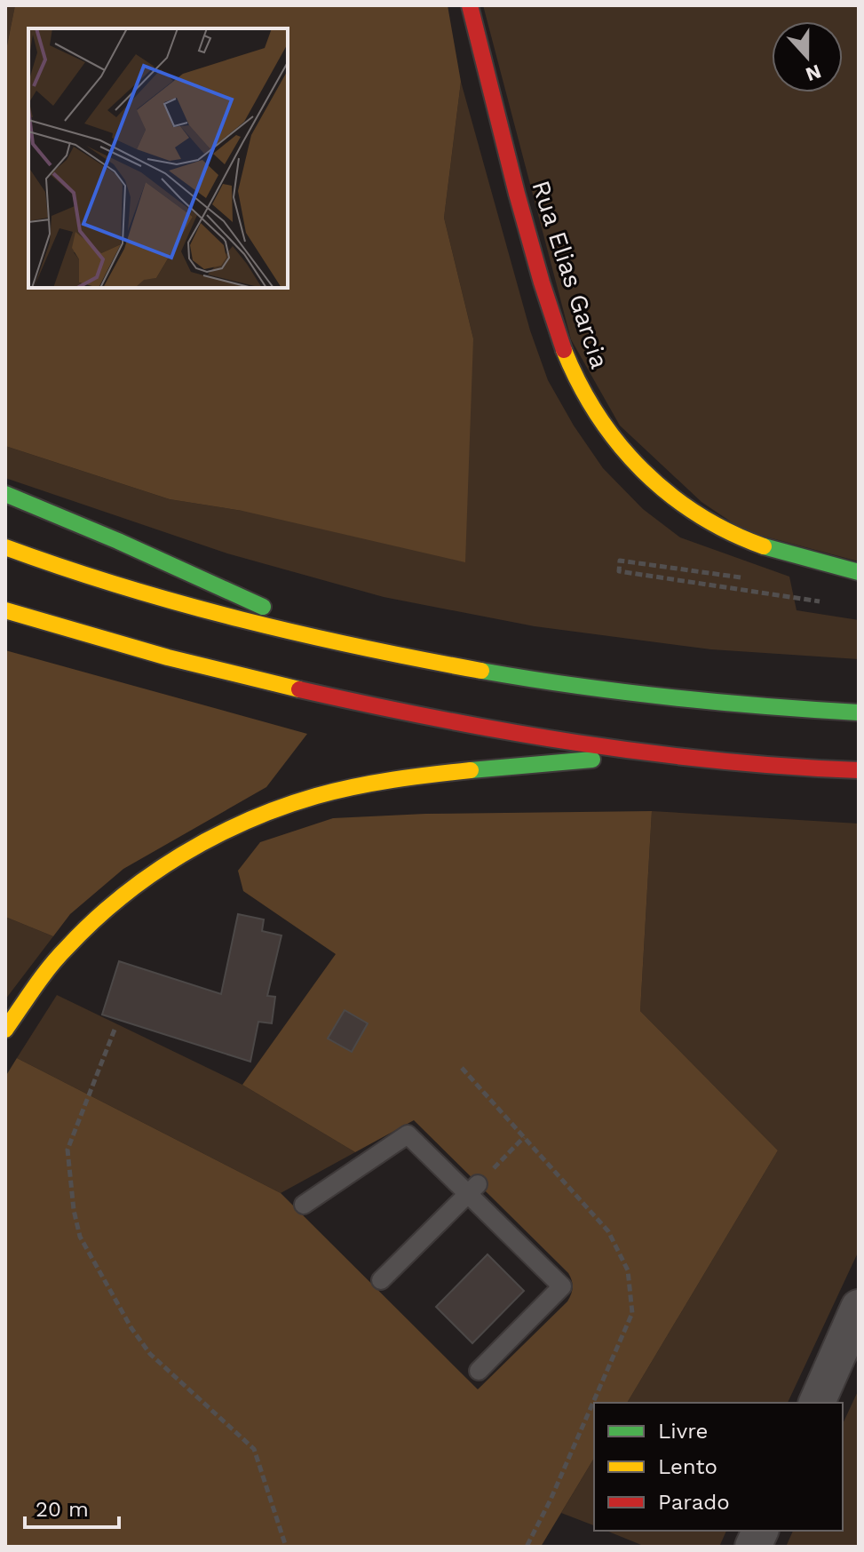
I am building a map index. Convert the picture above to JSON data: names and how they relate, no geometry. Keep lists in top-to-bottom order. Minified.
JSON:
{"streets":{"main road":["Rua Elias Garcia"]},"legend":["Livre","Lento","Parado"],"scale_bar":"20 m","north":"bottom"}
